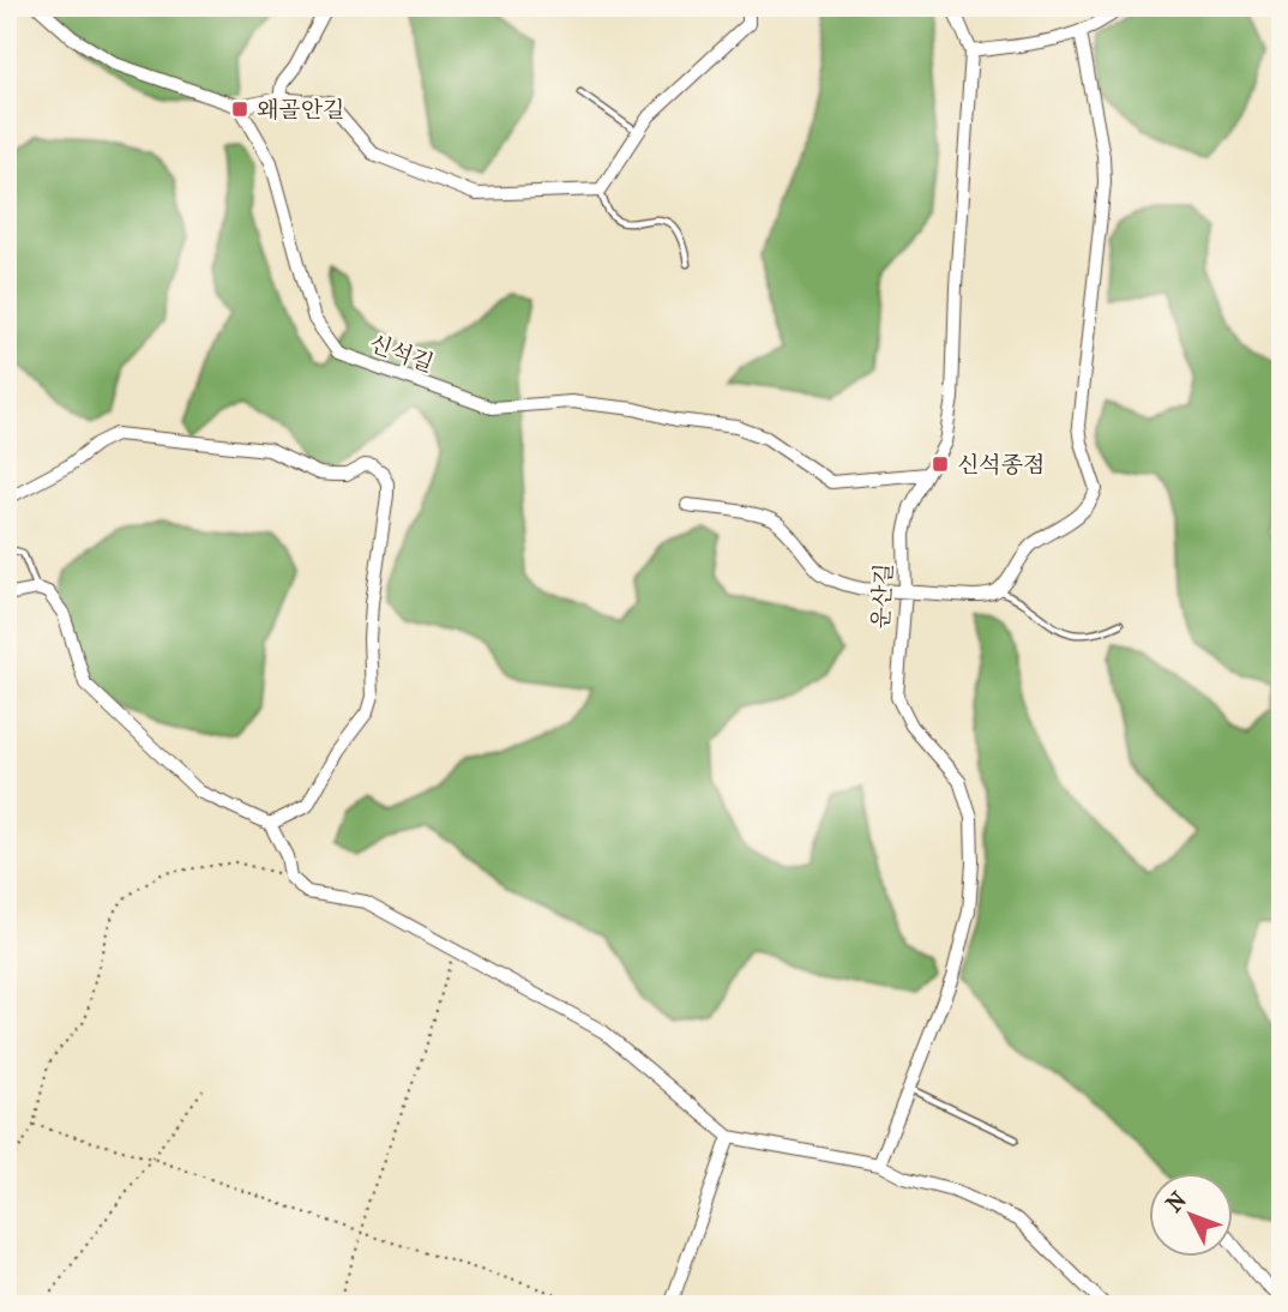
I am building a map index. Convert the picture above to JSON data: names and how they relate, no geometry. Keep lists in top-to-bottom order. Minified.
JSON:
{"streets":{"street":["신석길","운산길"]},"crossings":[["신석길","운산길"]],"places":{"transit":["왜골안길","신석종점"]},"north":"top left"}
